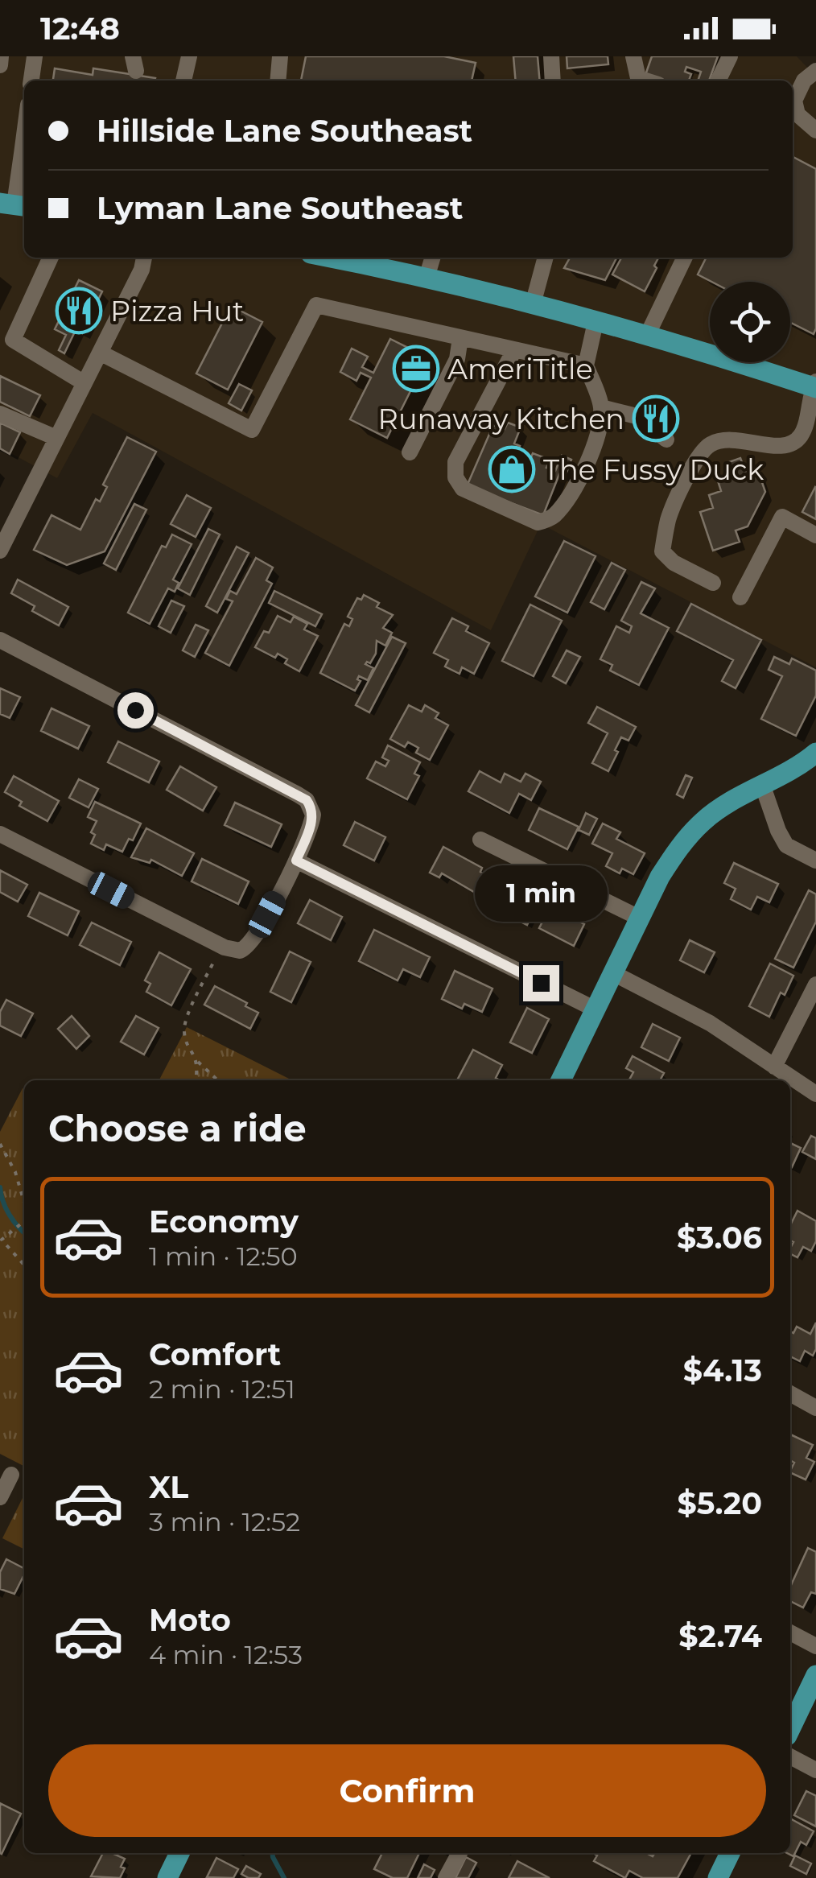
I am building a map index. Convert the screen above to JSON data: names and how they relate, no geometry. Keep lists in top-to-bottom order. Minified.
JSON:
{"places":{"restaurant":["Pizza Hut","Runaway Kitchen"],"office":["AmeriTitle"],"shop":["The Fussy Duck"]},"page":{"status":"12:48","banner":["Hillside Lane Southeast","Lyman Lane Southeast"],"bubble":"1 min","heading":"Choose a ride","list":[{"name":"Economy","note":"1 min · 12:50","value":"$3.06"},{"name":"Comfort","note":"2 min · 12:51","value":"$4.13"},{"name":"XL","note":"3 min · 12:52","value":"$5.20"},{"name":"Moto","note":"4 min · 12:53","value":"$2.74"}],"buttons":"Confirm"}}
